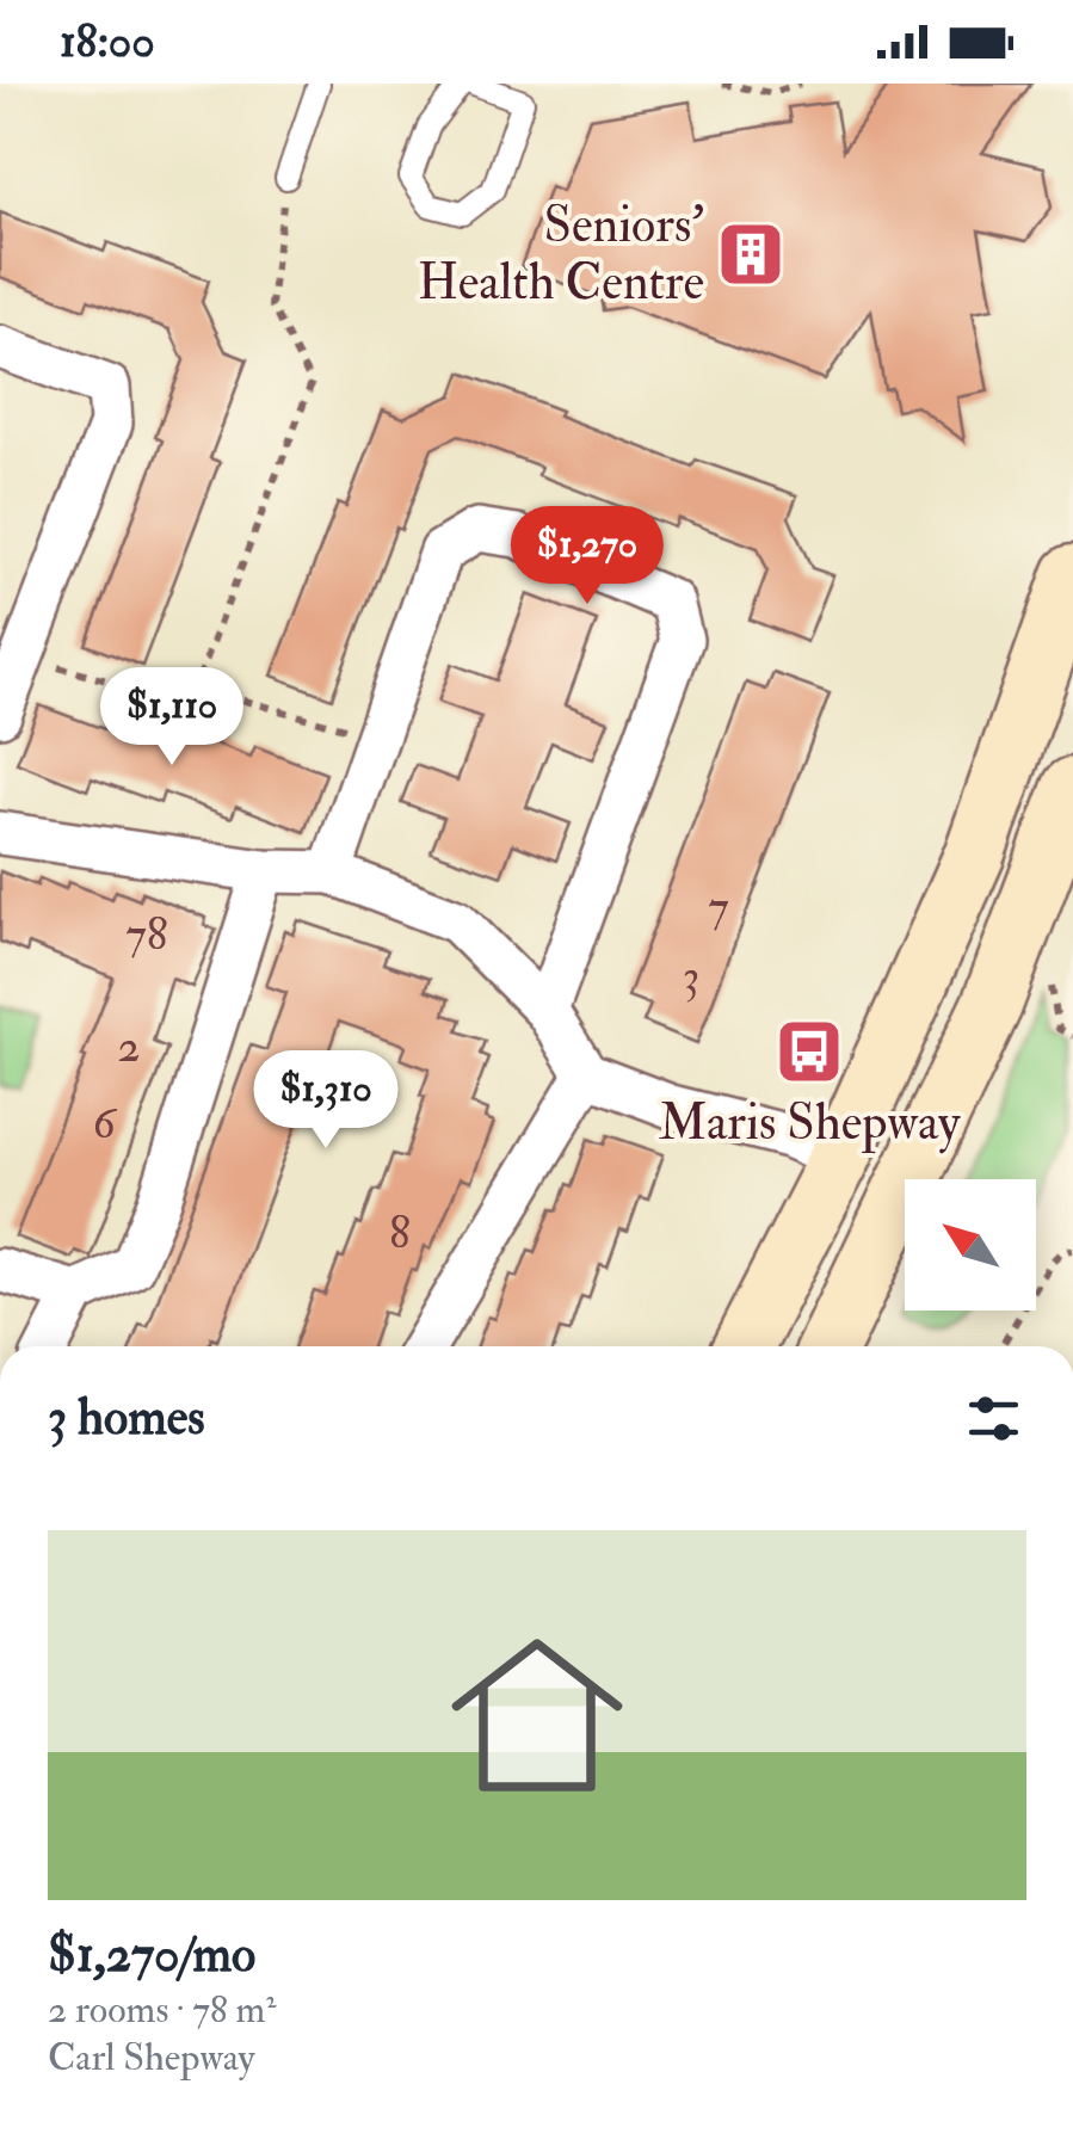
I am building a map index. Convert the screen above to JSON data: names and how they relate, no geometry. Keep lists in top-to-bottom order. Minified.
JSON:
{"places":{"building":["Seniors' Health Centre"],"bus stop":["Maris Shepway"]},"house_numbers":["7","78","3","2","6","8"],"north":"top left","page":{"status":"18:00","price":["$1,270","$1,110","$1,310"],"heading":"3 homes","list":[{"name":"$1,270/mo","note":"2 rooms · 78 m² · Carl Shepway"}]}}
